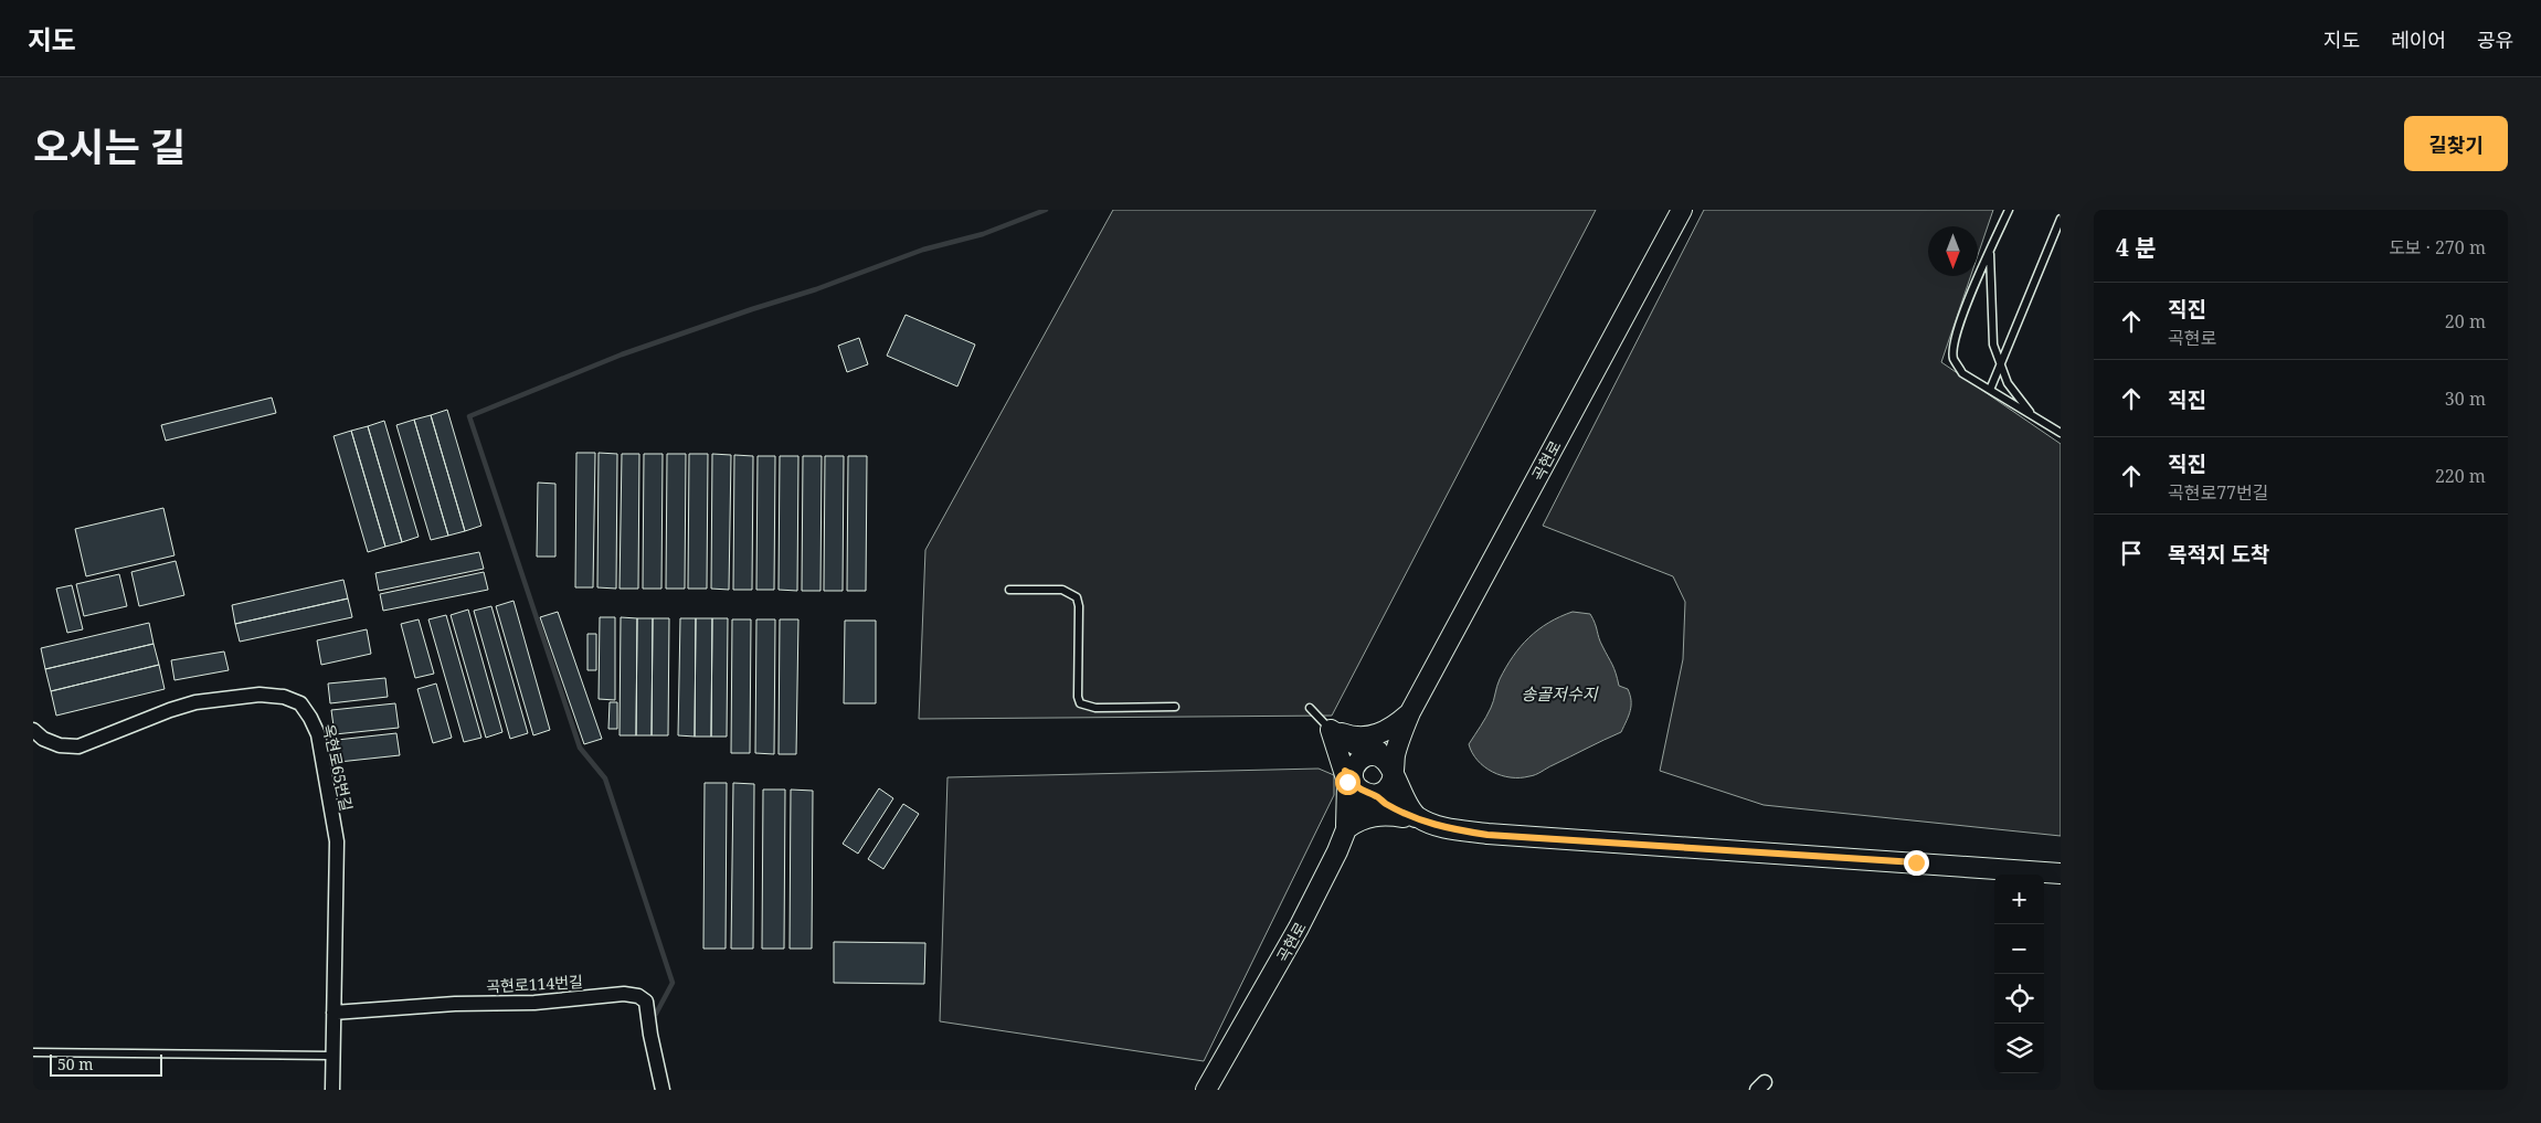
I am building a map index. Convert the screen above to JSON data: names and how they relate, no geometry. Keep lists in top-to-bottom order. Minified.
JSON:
{"streets":{"main road":["곡현로"],"street":["옥현로65번길","곡현로114번길"]},"crossings":[["옥현로65번길","곡현로114번길"]],"water":["송골저수지"],"scale_bar":"50 m","north":"bottom","page":{"header":"지도","nav":["지도","레이어","공유"],"title":"오시는 길","buttons":"길찾기","heading":["4 분","도보 · 270 m"],"list":[["직진","곡현로","20 m"],["직진","30 m"],["직진","곡현로77번길","220 m"],"목적지 도착"],"map_buttons":["+","−"],"scale":"50 m"}}
